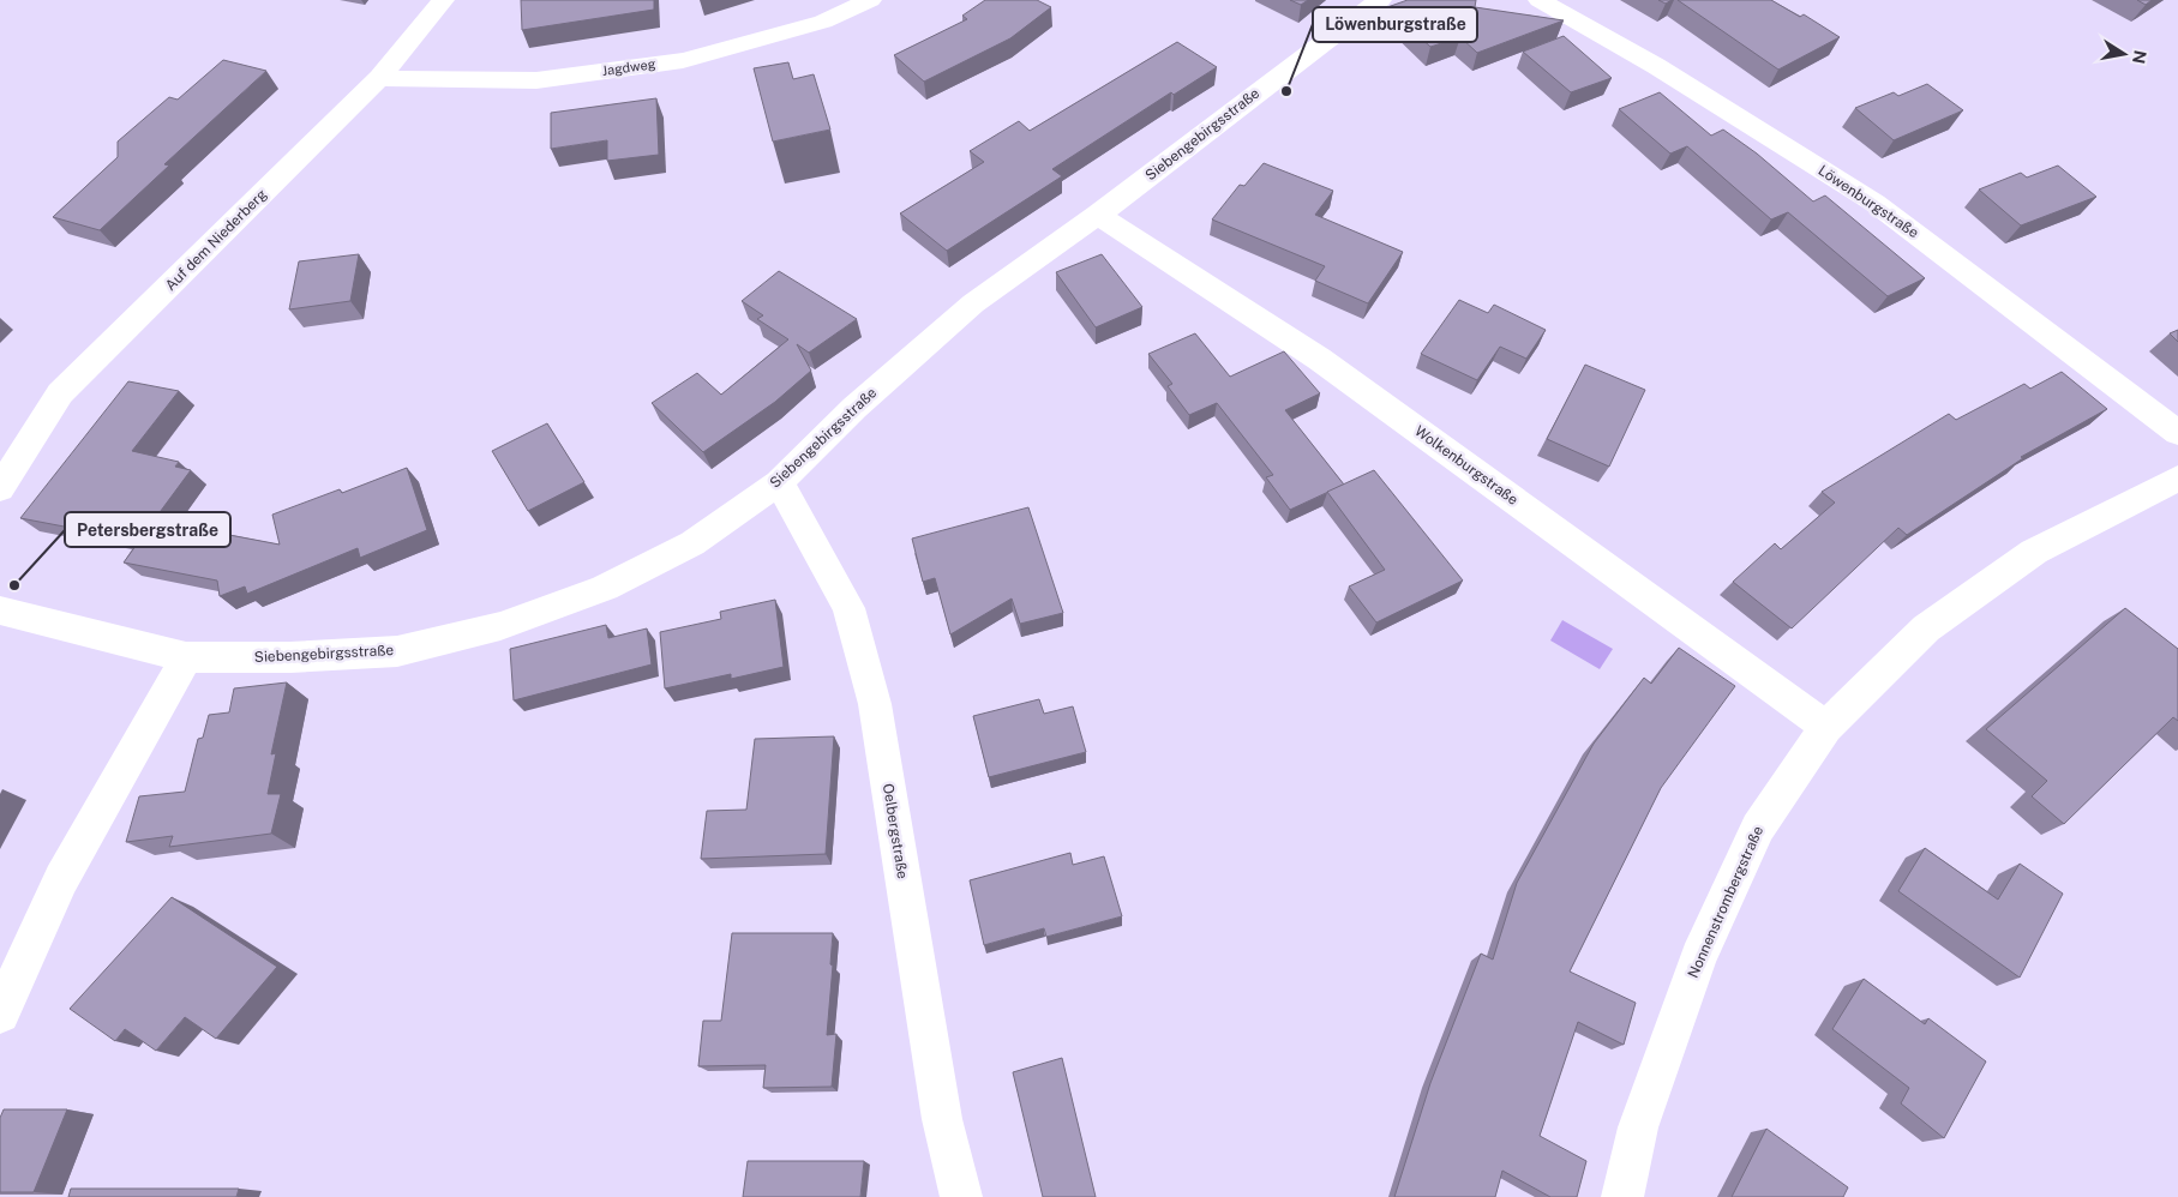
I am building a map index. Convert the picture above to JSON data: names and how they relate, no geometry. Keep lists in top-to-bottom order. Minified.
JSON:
{"streets":{"street":["Jagdweg","Siebengebirgsstraße","Löwenburgstraße","Auf dem Niederberg","Wolkenburgstraße","Oelbergstraße","Nonnenstrombergstraße"]},"crossings":[["Jagdweg","Auf dem Niederberg"],["Siebengebirgsstraße","Wolkenburgstraße"],["Siebengebirgsstraße","Oelbergstraße"],["Wolkenburgstraße","Nonnenstrombergstraße"]],"places":["Löwenburgstraße","Petersbergstraße"],"north":"right"}
